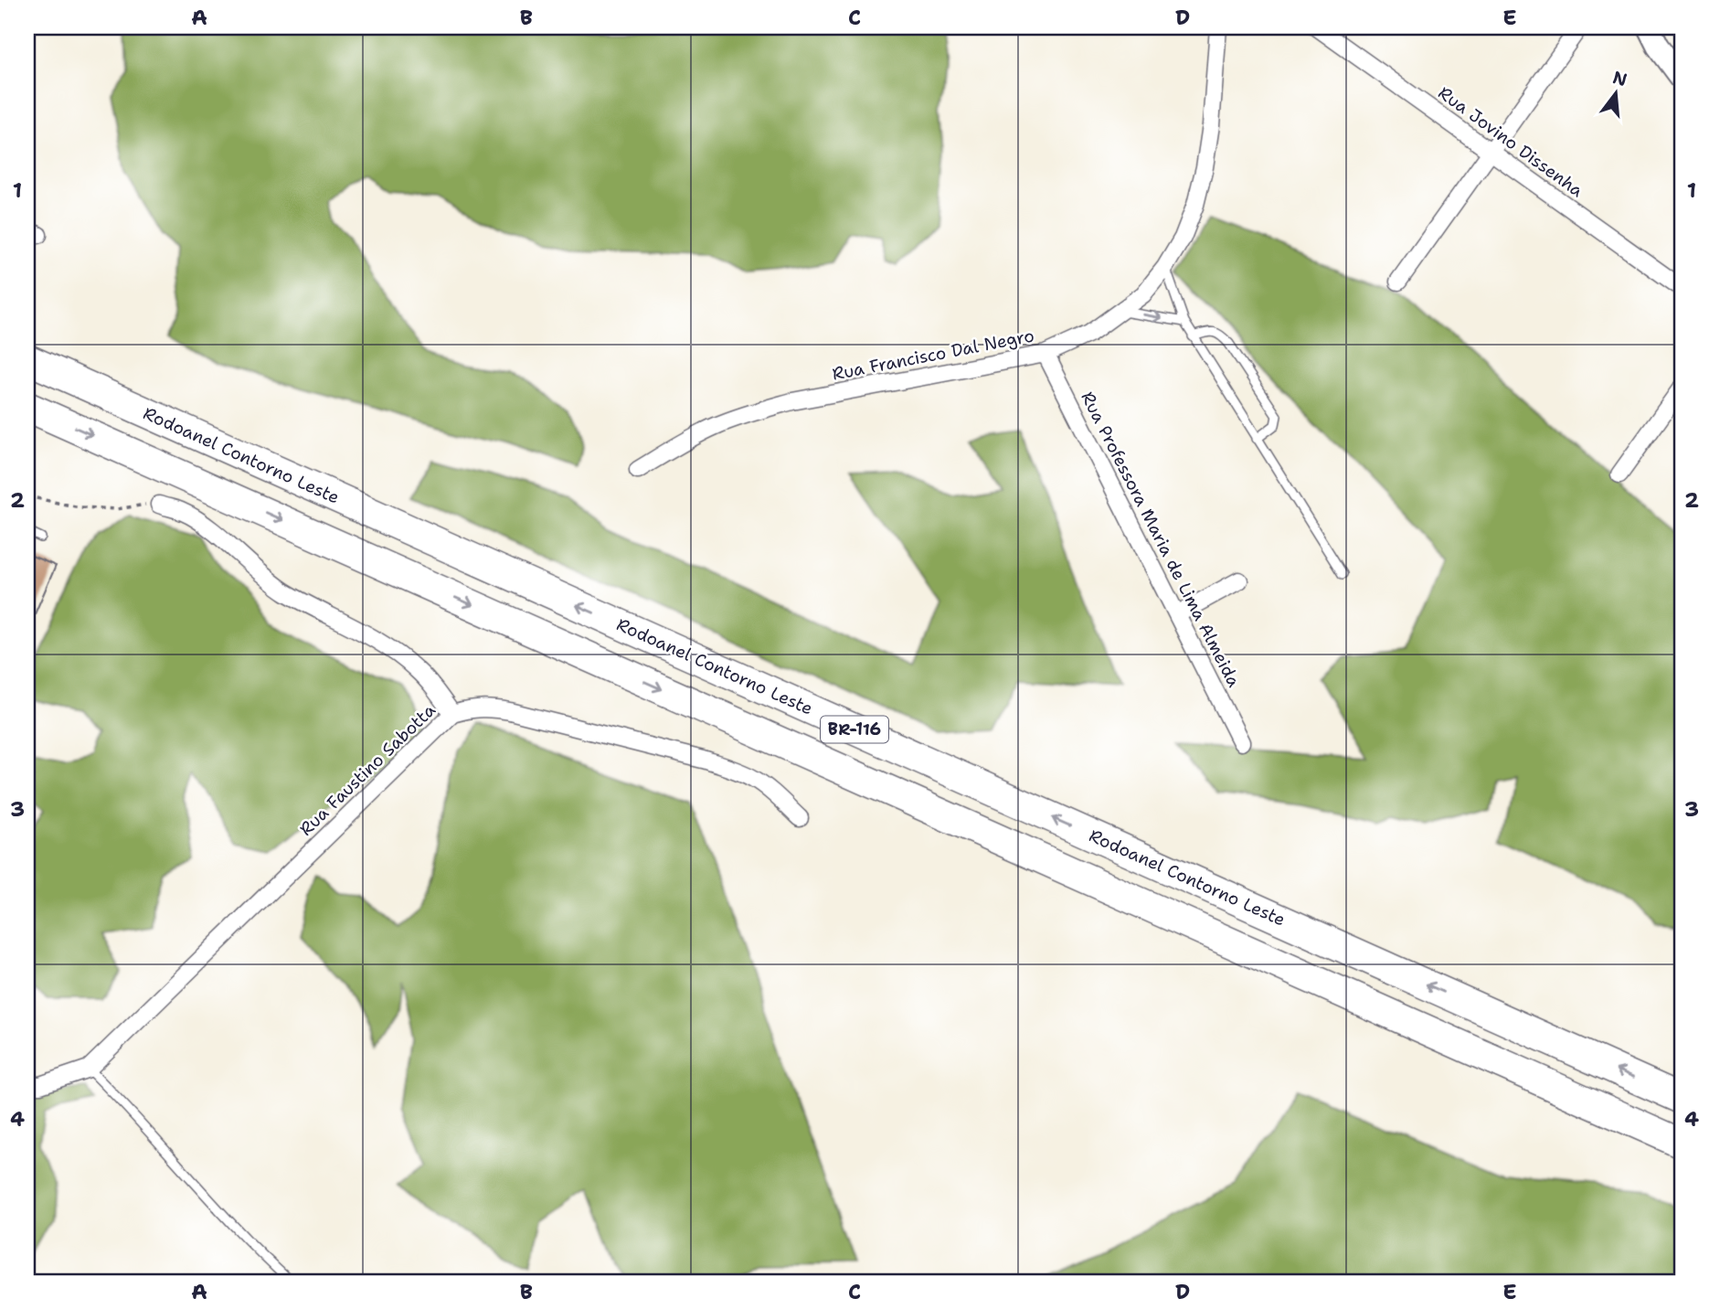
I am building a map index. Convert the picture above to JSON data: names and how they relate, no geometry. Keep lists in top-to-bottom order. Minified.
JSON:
{"streets":{"highway":["Rodoanel Contorno Leste","BR-116"],"street":["Rua Jovino Dissenha","Rua Francisco Dal Negro","Rua Professora Maria de Lima Almeida","Rua Faustino Sabotta"]},"crossings":[["Rua Francisco Dal Negro","Rua Professora Maria de Lima Almeida"]],"north":"top","grid":{"columns":["A","B","C","D","E"],"rows":["1","2","3","4"]}}
